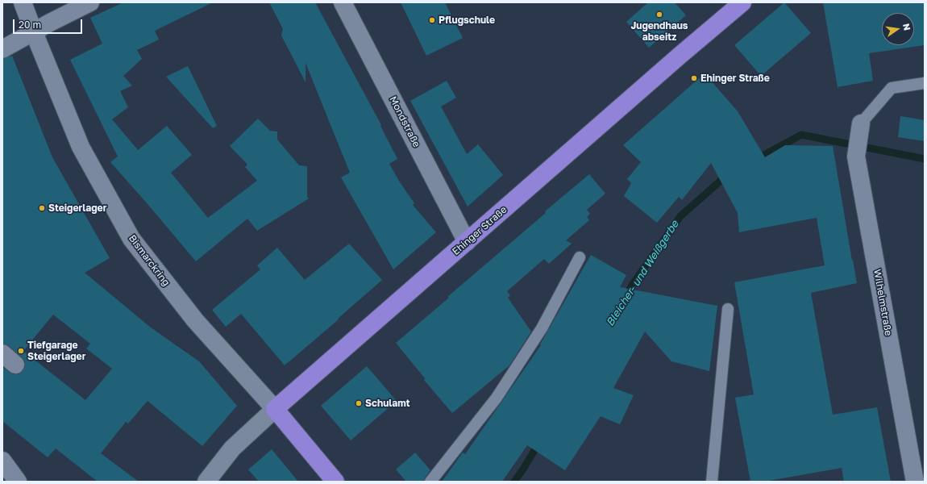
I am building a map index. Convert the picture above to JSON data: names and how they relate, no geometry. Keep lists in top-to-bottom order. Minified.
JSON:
{"streets":{"main road":["Ehinger Straße","Bismarckring"],"street":["Mondstraße","Wilhelmstraße"]},"crossings":[["Mondstraße","Ehinger Straße"],["Ehinger Straße","Bismarckring"]],"water":["Bleicher- und Weißgerbe"],"places":["Jugendhaus abseitz","Pflugschule","Ehinger Straße","Steigerlager","Tiefgarage Steigerlager","Schulamt"],"scale_bar":"20 m","north":"right"}
